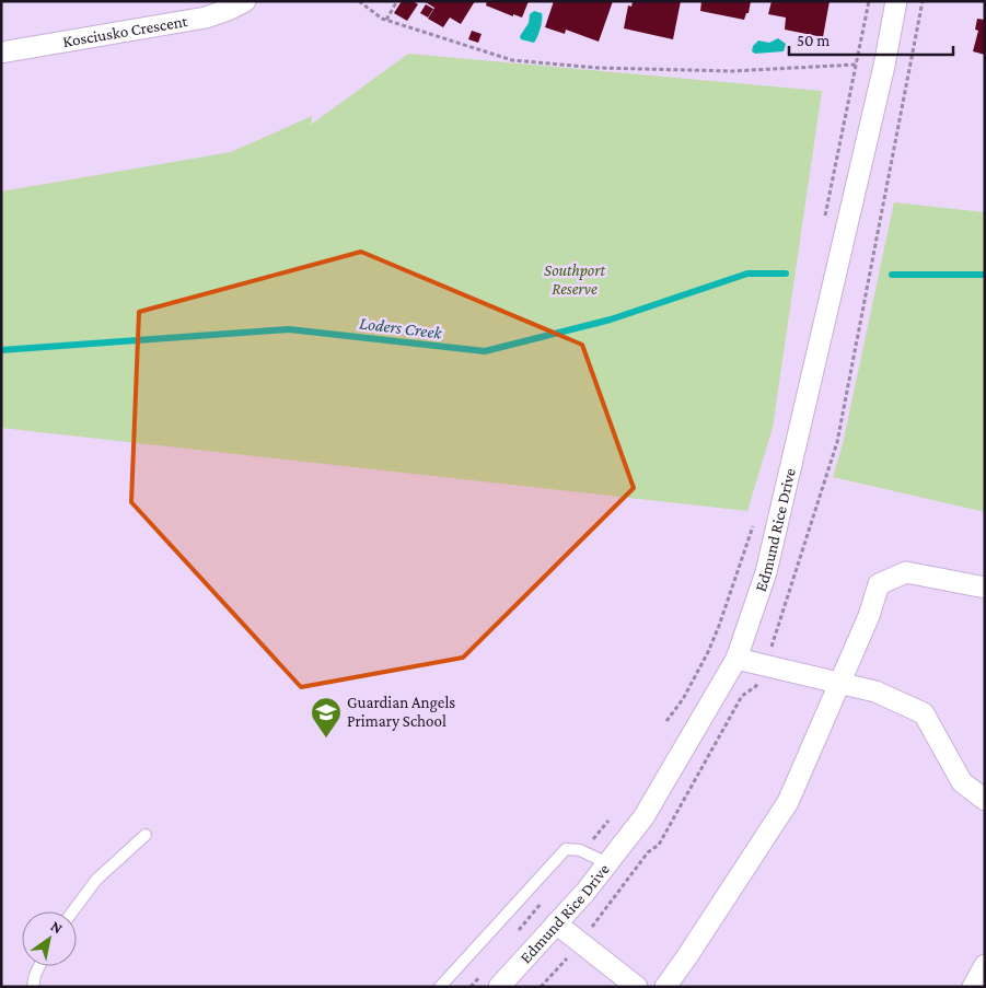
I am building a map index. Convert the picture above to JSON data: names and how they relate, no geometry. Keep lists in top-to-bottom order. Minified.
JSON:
{"streets":{"street":["Kosciusko Crescent","Edmund Rice Drive"]},"water":["Loders Creek"],"parks":["Southport Reserve"],"places":{"school or university":["Guardian Angels Primary School"]},"scale_bar":"50 m","north":"top right"}
